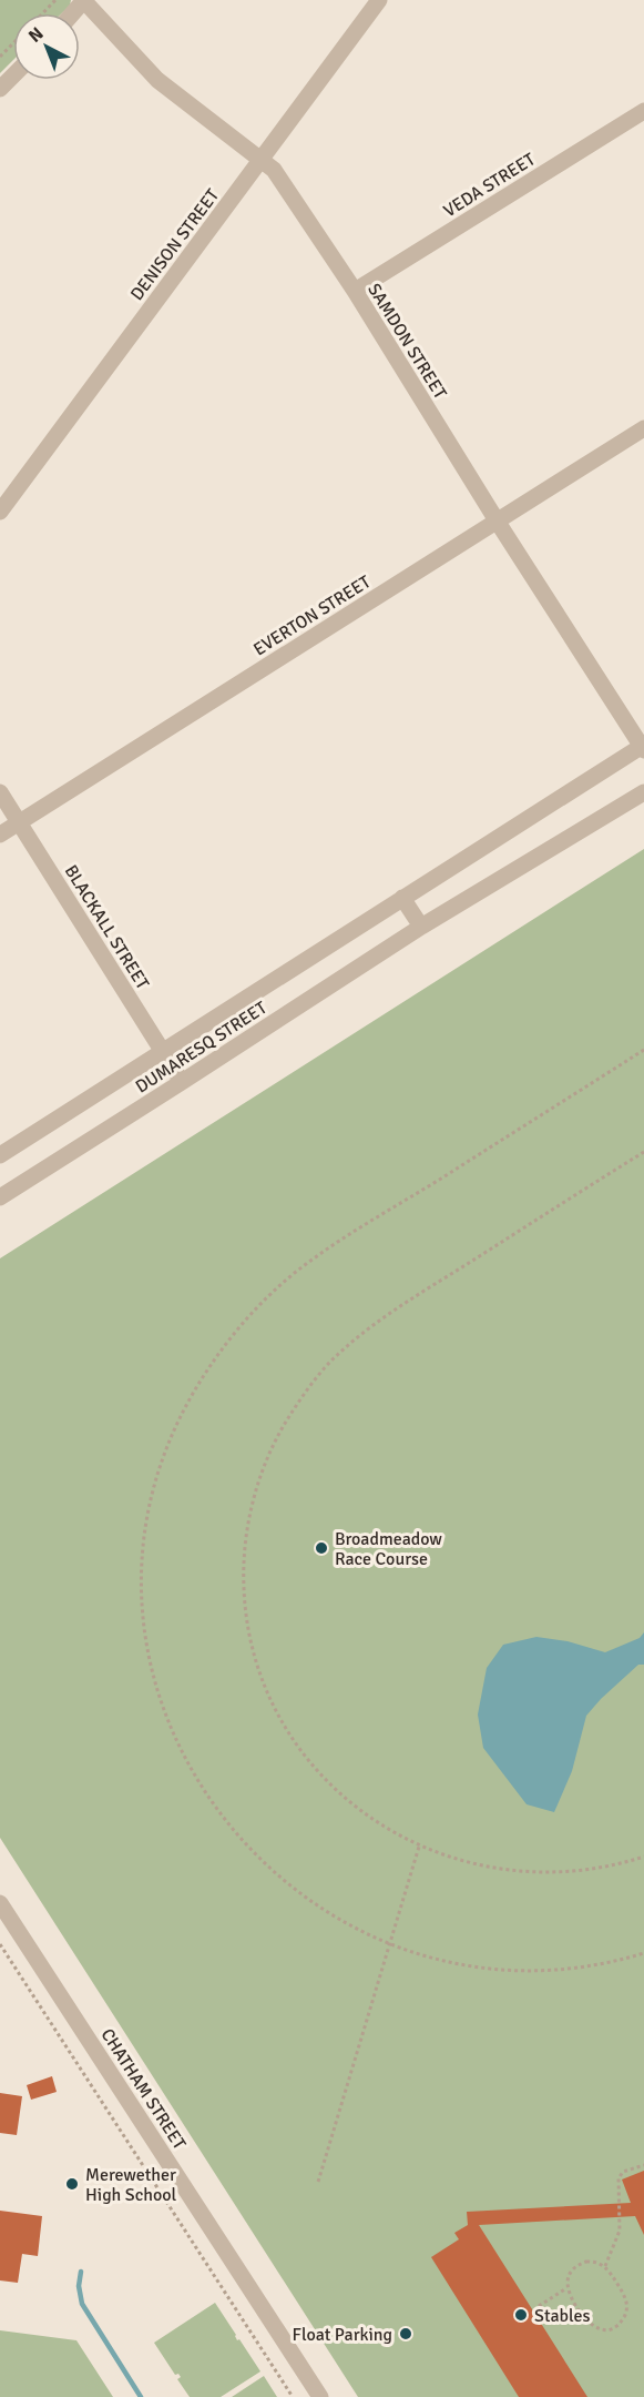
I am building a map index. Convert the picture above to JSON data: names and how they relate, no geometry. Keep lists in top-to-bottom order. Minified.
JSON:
{"streets":{"street":["VEDA STREET","DENISON STREET","SAMDON STREET","EVERTON STREET","BLACKALL STREET","DUMARESQ STREET","CHATHAM STREET"]},"crossings":[["VEDA STREET","SAMDON STREET"],["DENISON STREET","SAMDON STREET"],["SAMDON STREET","EVERTON STREET"],["SAMDON STREET","DUMARESQ STREET"],["EVERTON STREET","BLACKALL STREET"],["BLACKALL STREET","DUMARESQ STREET"]],"places":["Broadmeadow Race Course","Merewether High School","Stables","Float Parking"],"north":"top left"}
